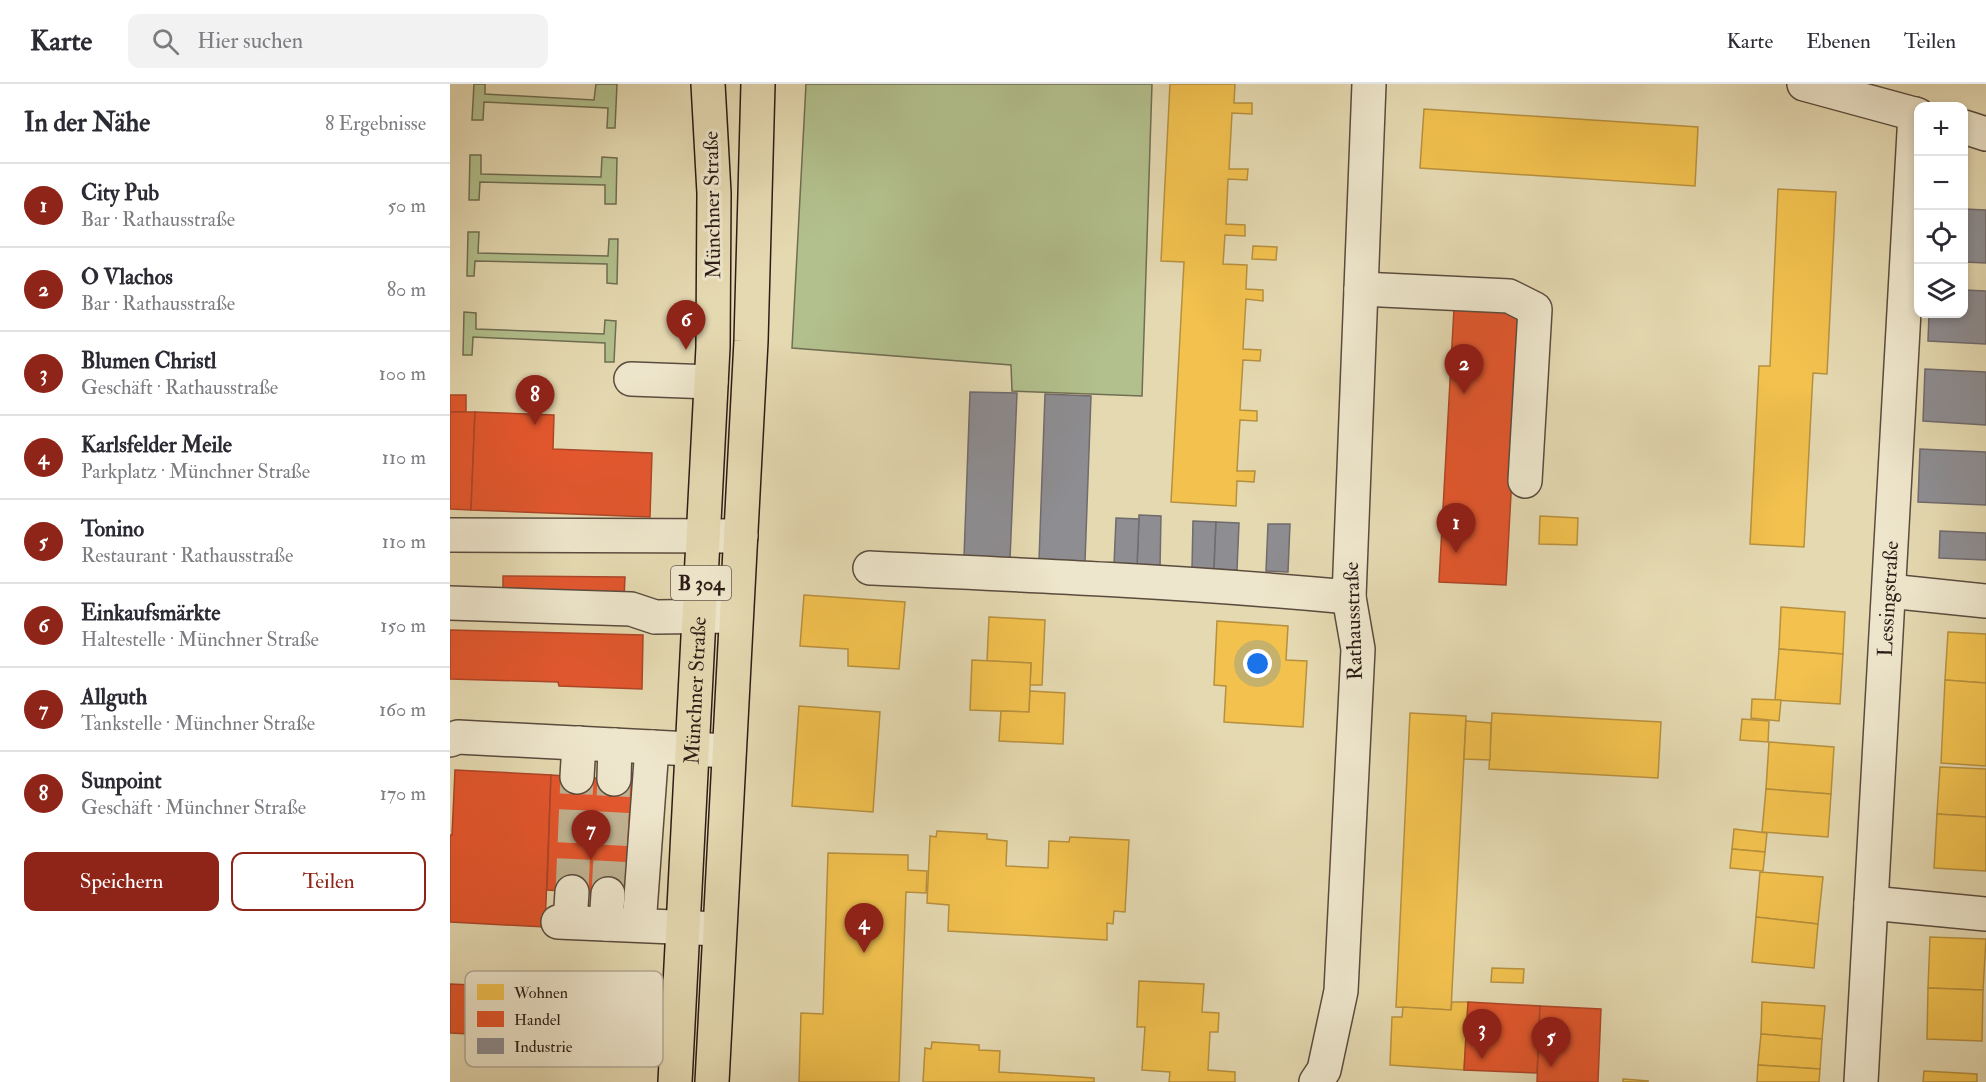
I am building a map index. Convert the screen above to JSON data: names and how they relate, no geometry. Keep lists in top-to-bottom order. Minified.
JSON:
{"streets":{"main road":["Münchner Straße","B 304"],"street":["Lessingstraße","Rathausstraße"]},"legend":["Wohnen","Handel","Industrie"],"page":{"header":"Karte","search":"Hier suchen","nav":["Karte","Ebenen","Teilen"],"heading":["In der Nähe","8 Ergebnisse"],"map_buttons":["+","−"],"list":[{"mark":"1","name":"City Pub","note":"Bar · Rathausstraße","value":"50 m"},{"mark":"2","name":"O Vlachos","note":"Bar · Rathausstraße","value":"80 m"},{"mark":"3","name":"Blumen Christl","note":"Geschäft · Rathausstraße","value":"100 m"},{"mark":"4","name":"Karlsfelder Meile","note":"Parkplatz · Münchner Straße","value":"110 m"},{"mark":"5","name":"Tonino","note":"Restaurant · Rathausstraße","value":"110 m"},{"mark":"6","name":"Einkaufsmärkte","note":"Haltestelle · Münchner Straße","value":"150 m"},{"mark":"7","name":"Allguth","note":"Tankstelle · Münchner Straße","value":"160 m"},{"mark":"8","name":"Sunpoint","note":"Geschäft · Münchner Straße","value":"170 m"}],"pins":["6","2","8","1","7","4","3","5"],"buttons":["Speichern","Teilen"]}}
